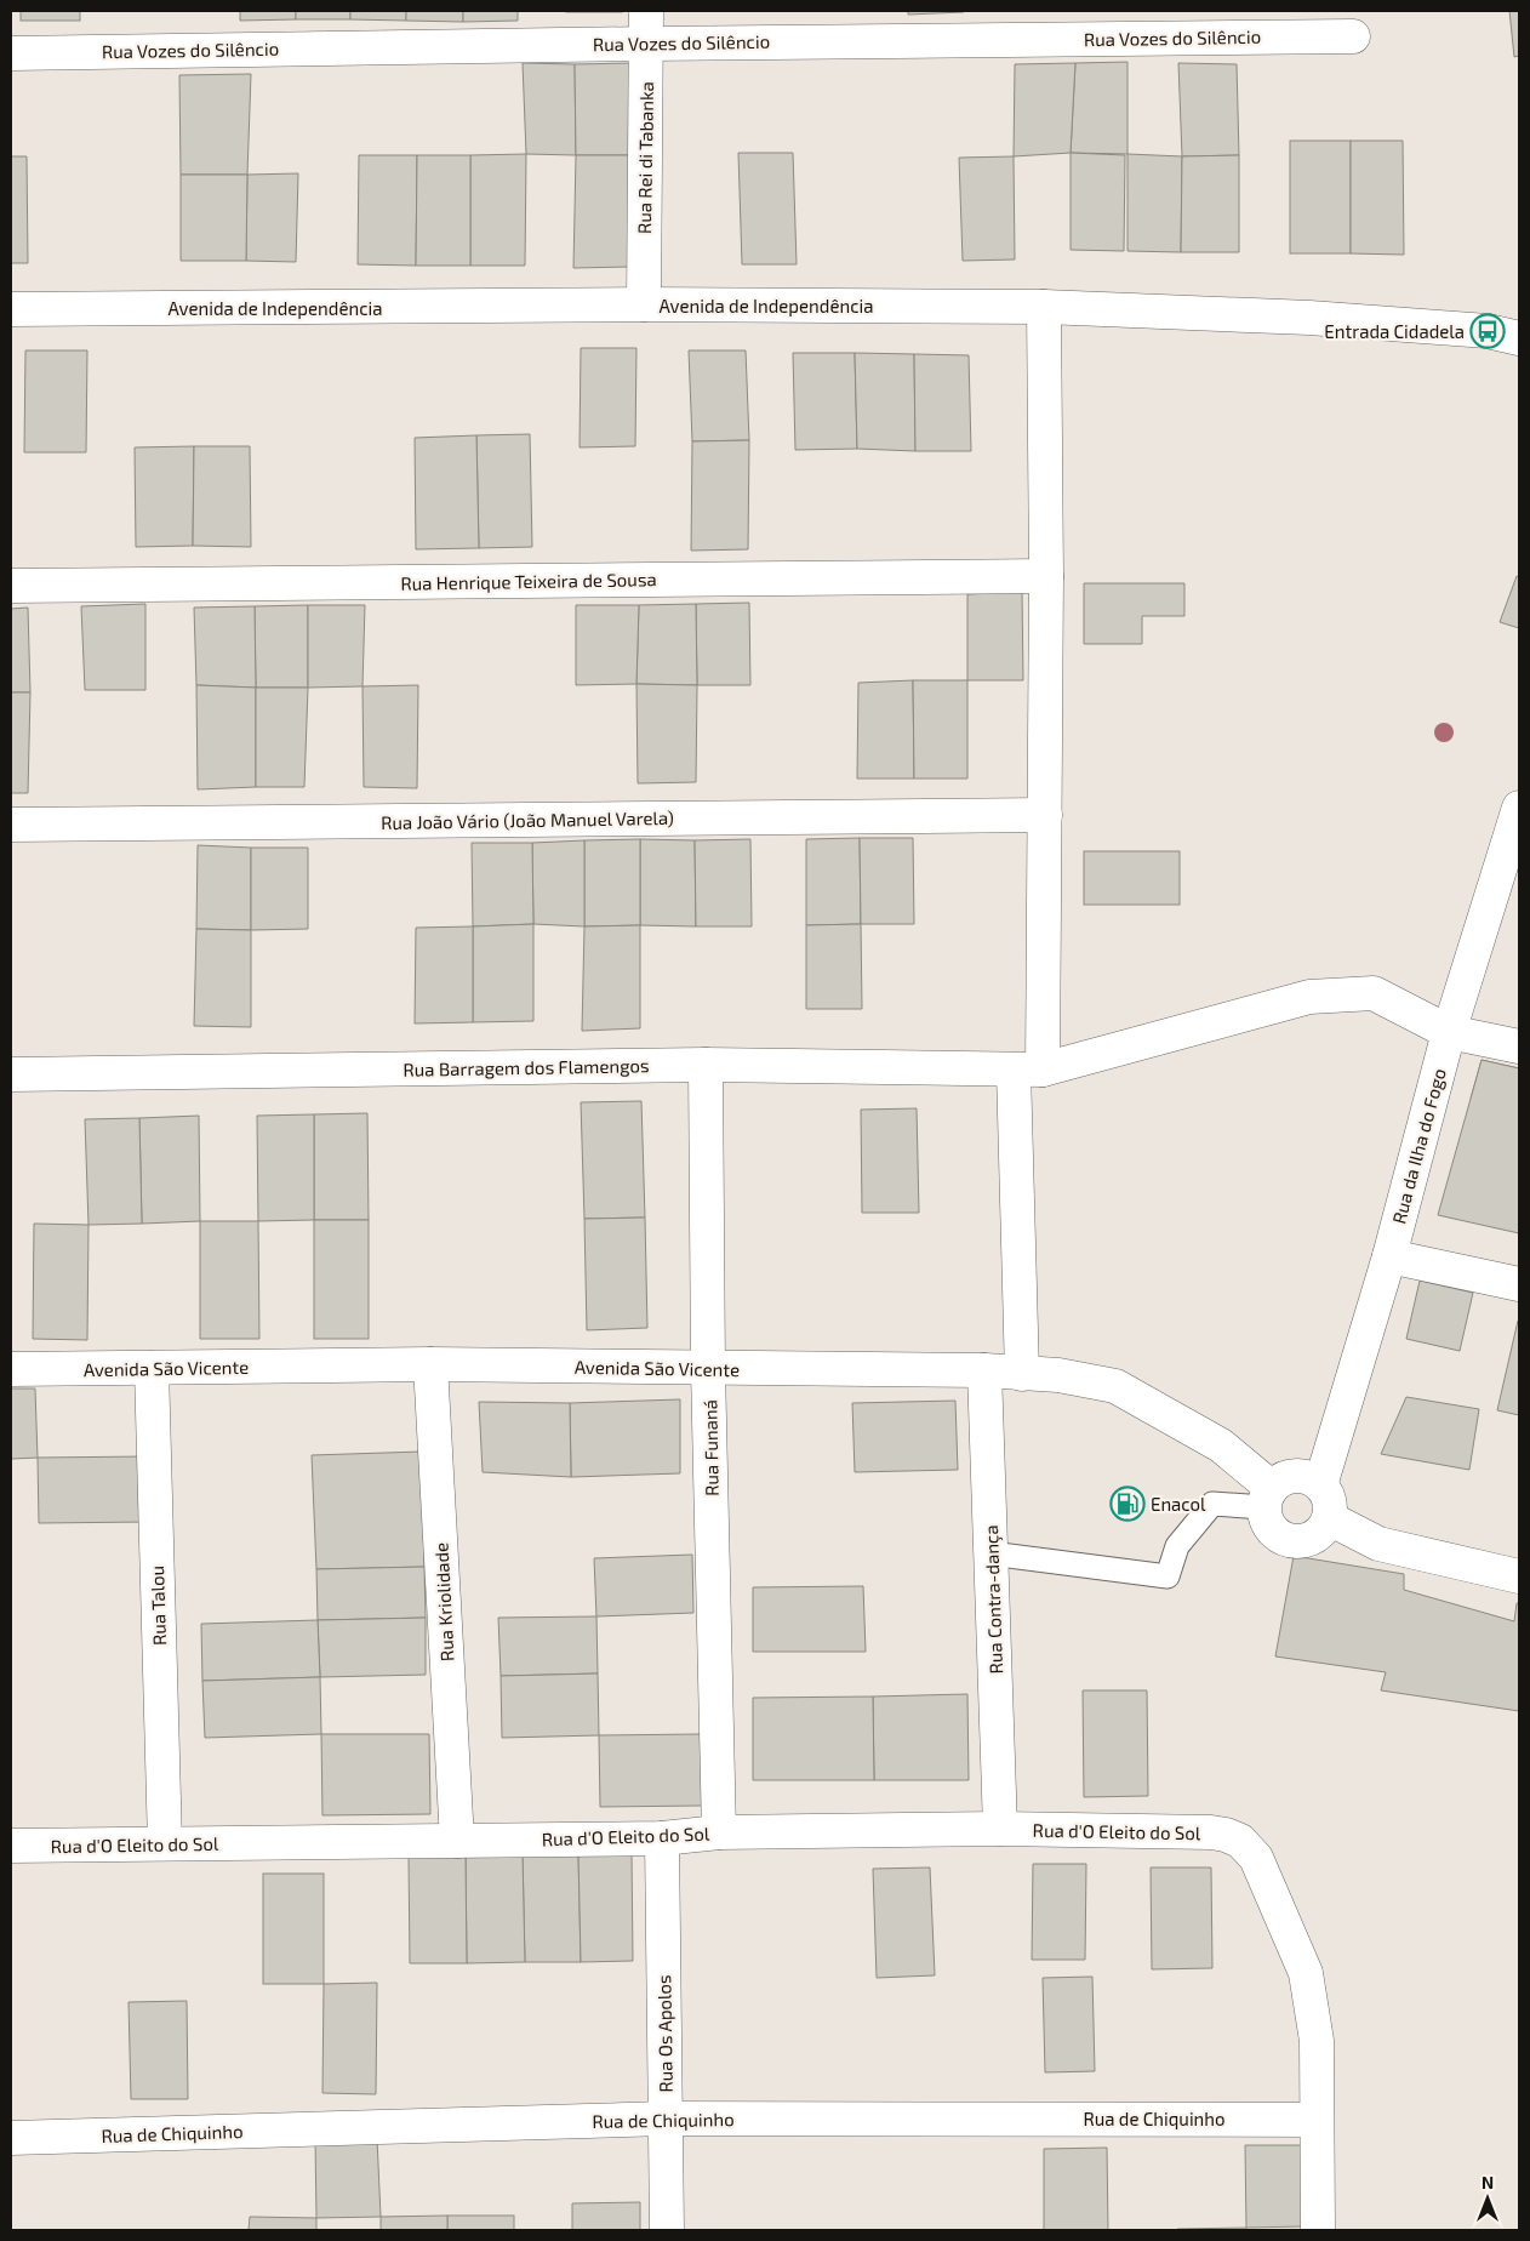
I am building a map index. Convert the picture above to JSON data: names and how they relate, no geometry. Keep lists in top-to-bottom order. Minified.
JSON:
{"streets":{"street":["Rua Vozes do Silêncio","Rua Rei di Tabanka","Avenida de Independência","Rua Henrique Teixeira de Sousa","Rua João Vário (João Manuel Varela)","Rua Barragem dos Flamengos","Rua da Ilha do Fogo","Avenida São Vicente","Rua Funaná","Rua Contra-dança","Rua Kriolidade","Rua Talou","Rua d'O Eleito do Sol","Rua Os Apolos","Rua de Chiquinho"]},"crossings":[["Rua Vozes do Silêncio","Rua Rei di Tabanka"],["Rua Rei di Tabanka","Avenida de Independência"],["Rua Barragem dos Flamengos","Rua da Ilha do Fogo"],["Rua Barragem dos Flamengos","Rua Funaná"],["Rua da Ilha do Fogo","Avenida São Vicente"],["Avenida São Vicente","Rua Funaná"],["Avenida São Vicente","Rua Contra-dança"],["Avenida São Vicente","Rua Kriolidade"],["Avenida São Vicente","Rua Talou"],["Rua Funaná","Rua d'O Eleito do Sol"],["Rua Contra-dança","Rua d'O Eleito do Sol"],["Rua Kriolidade","Rua d'O Eleito do Sol"],["Rua Talou","Rua d'O Eleito do Sol"],["Rua d'O Eleito do Sol","Rua Os Apolos"],["Rua d'O Eleito do Sol","Rua de Chiquinho"],["Rua Os Apolos","Rua de Chiquinho"]],"places":{"bus stop":["Entrada Cidadela"],"fuel station":["Enacol"]},"north":"top"}
